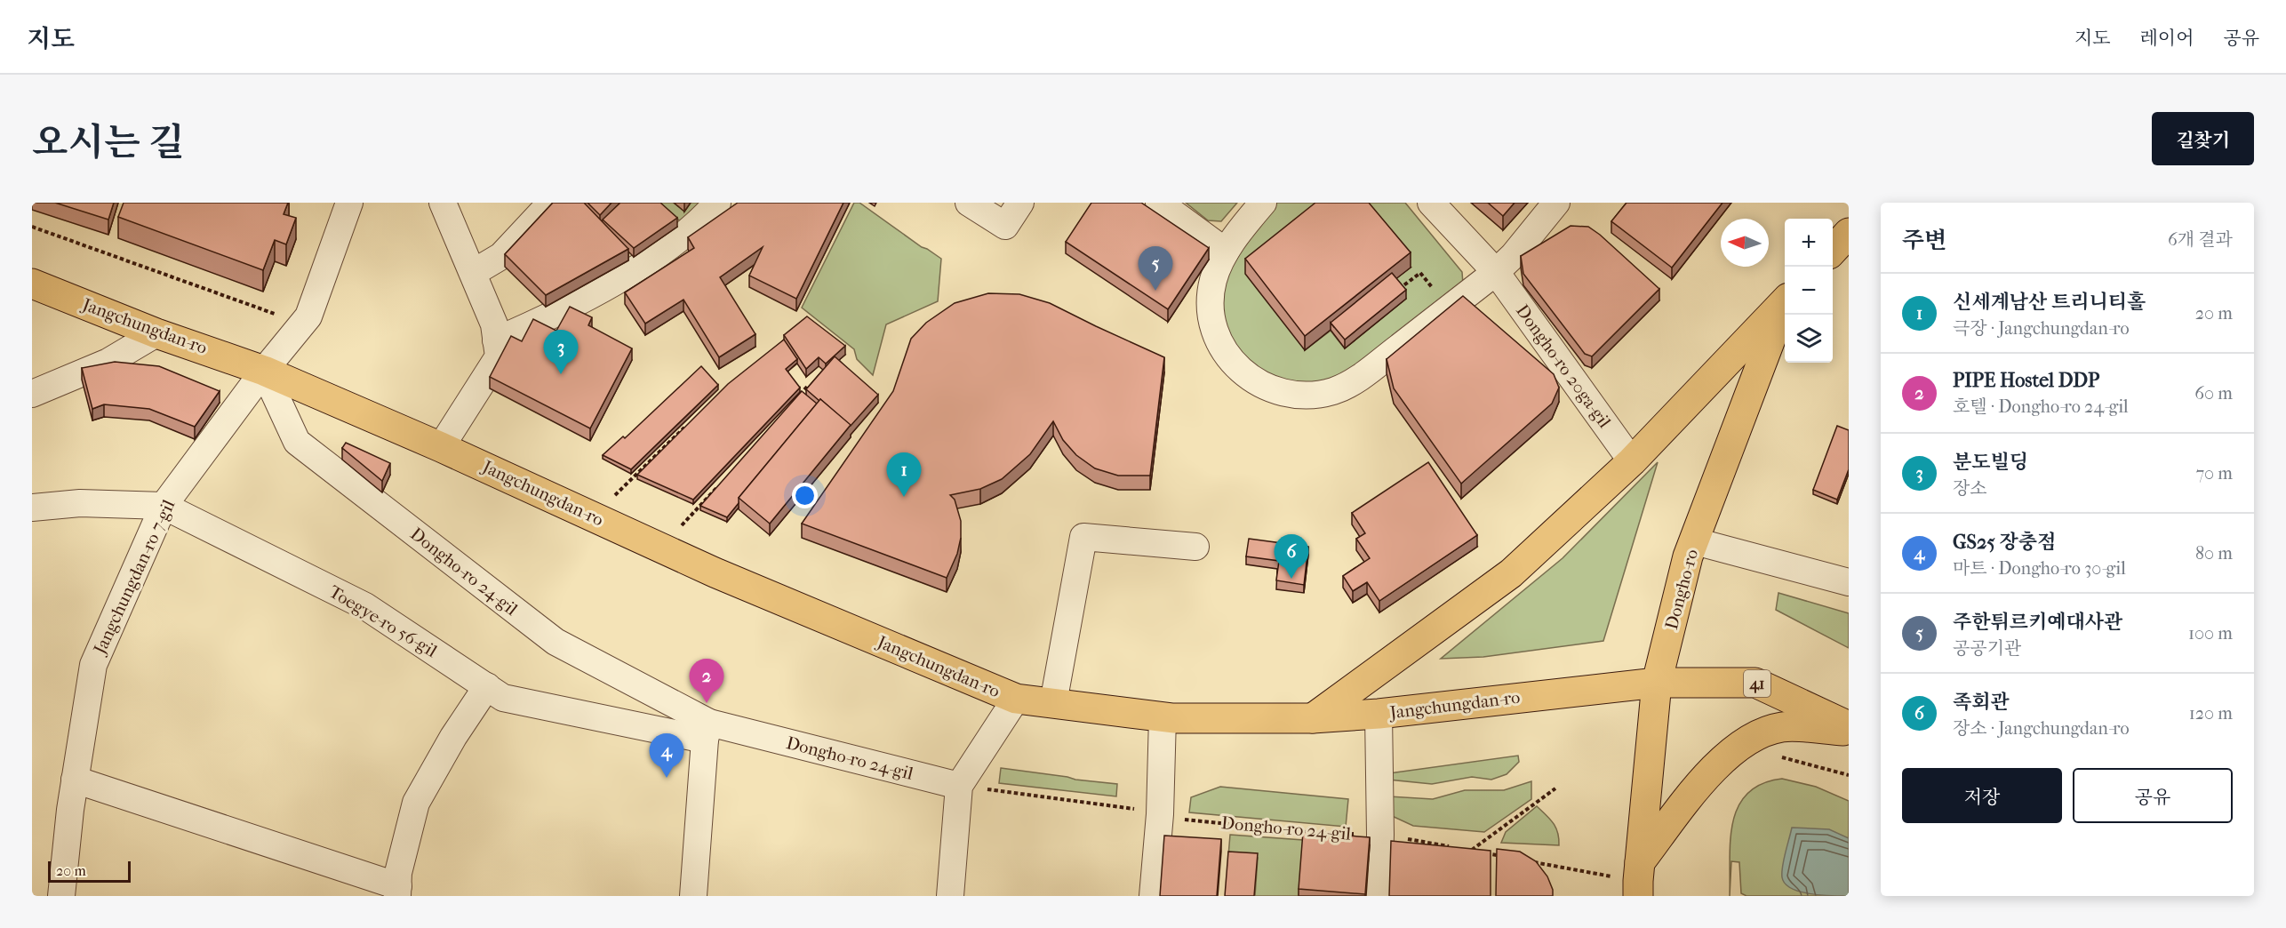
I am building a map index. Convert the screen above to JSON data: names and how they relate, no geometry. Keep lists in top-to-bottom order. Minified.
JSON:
{"streets":{"main road":["Jangchungdan-ro","Dongho-ro","41"],"street":["Dongho-ro 20ga-gil","Dongho-ro 24-gil","Jangchungdan-ro 7-gil","Toegye-ro 56-gil"]},"crossings":[["Jangchungdan-ro","Dongho-ro 24-gil"],["Jangchungdan-ro","Jangchungdan-ro 7-gil"],["Jangchungdan-ro","Dongho-ro"],["Dongho-ro 24-gil","Jangchungdan-ro 7-gil"],["Dongho-ro 24-gil","Toegye-ro 56-gil"],["Jangchungdan-ro 7-gil","Toegye-ro 56-gil"]],"scale_bar":"20 m","north":"left","page":{"header":"지도","nav":["지도","레이어","공유"],"title":"오시는 길","buttons":["길찾기",["저장","공유"]],"heading":["주변","6개 결과"],"map_buttons":["+","−"],"pins":["5","3","1","6","2","4"],"list":[{"mark":"1","name":"신세계남산 트리니티홀","note":"극장 · Jangchungdan-ro","value":"20 m"},{"mark":"2","name":"PIPE Hostel DDP","note":"호텔 · Dongho-ro 24-gil","value":"60 m"},{"mark":"3","name":"분도빌딩","note":"장소","value":"70 m"},{"mark":"4","name":"GS25 장충점","note":"마트 · Dongho-ro 30-gil","value":"80 m"},{"mark":"5","name":"주한튀르키예대사관","note":"공공기관","value":"100 m"},{"mark":"6","name":"족회관","note":"장소 · Jangchungdan-ro","value":"120 m"}],"scale":"20 m"}}
